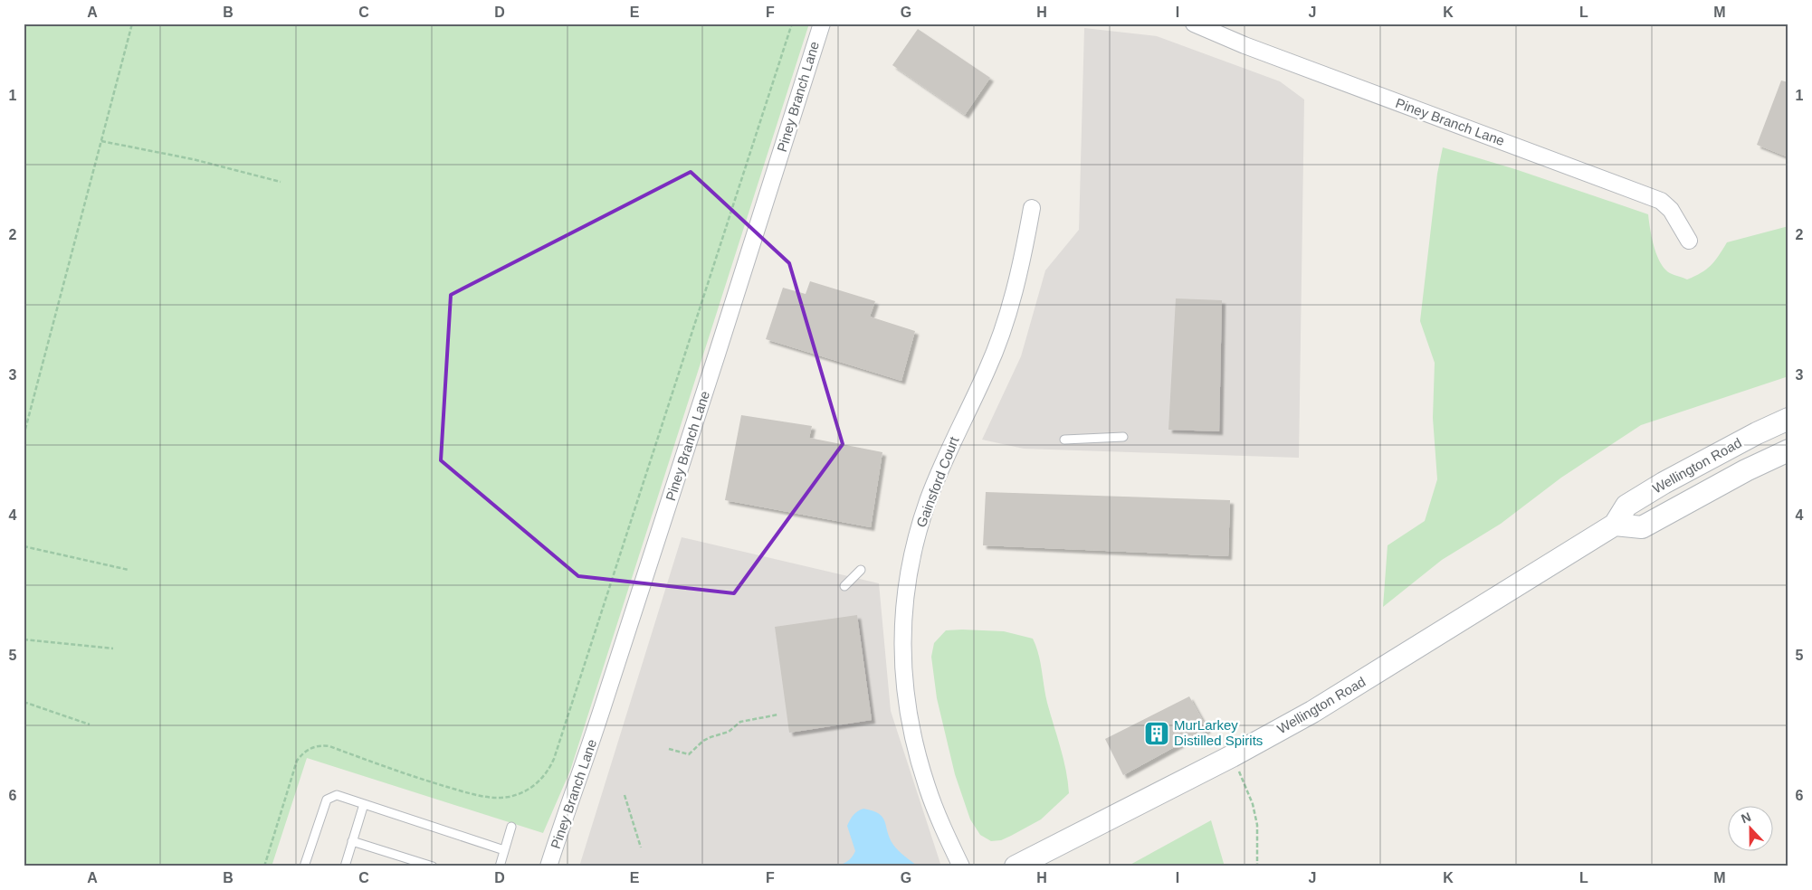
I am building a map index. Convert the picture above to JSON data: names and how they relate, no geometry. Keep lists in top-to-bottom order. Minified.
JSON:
{"streets":{"main road":["Wellington Road"],"street":["Piney Branch Lane","Gainsford Court"]},"places":{"building":["MurLarkey Distilled Spirits"]},"north":"top","grid":{"columns":["A","B","C","D","E","F","G","H","I","J","K","L","M"],"rows":["1","2","3","4","5","6"]}}
